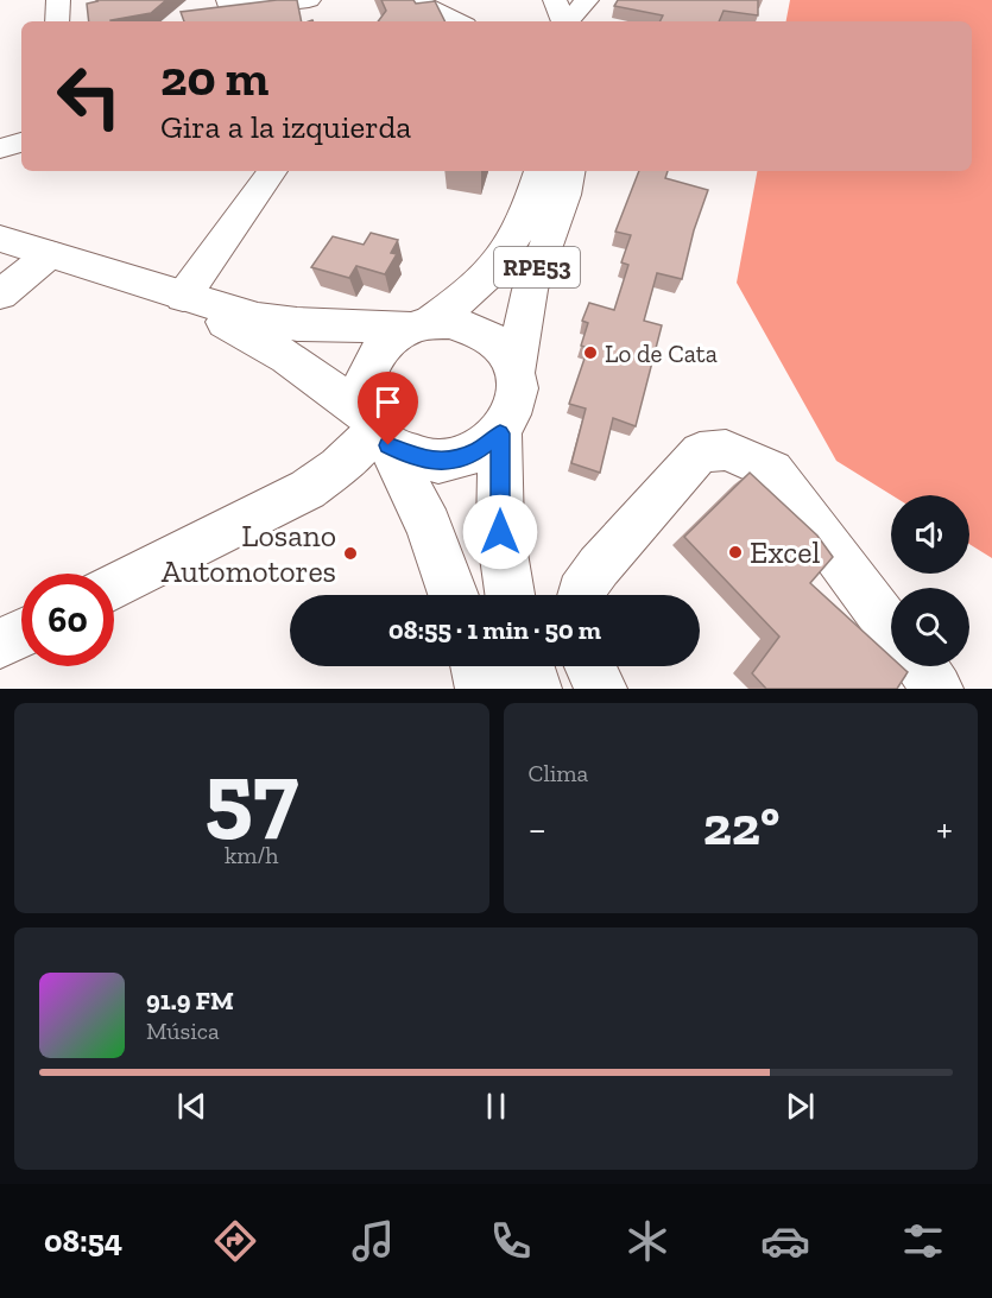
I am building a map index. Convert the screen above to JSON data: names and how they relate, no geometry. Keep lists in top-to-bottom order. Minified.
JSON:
{"streets":{"main road":["RPE53"]},"places":["Lo de Cata","Excel","Losano Automotores"],"page":{"turn":["20 m","Gira a la izquierda"],"limit":"60","trip":"08:55 · 1 min · 50 m","tile":[["57","km/h"],"Clima"],"heat":["−","22°","+"],"song":["91.9 FM","Música"],"tabs":"08:54"}}
